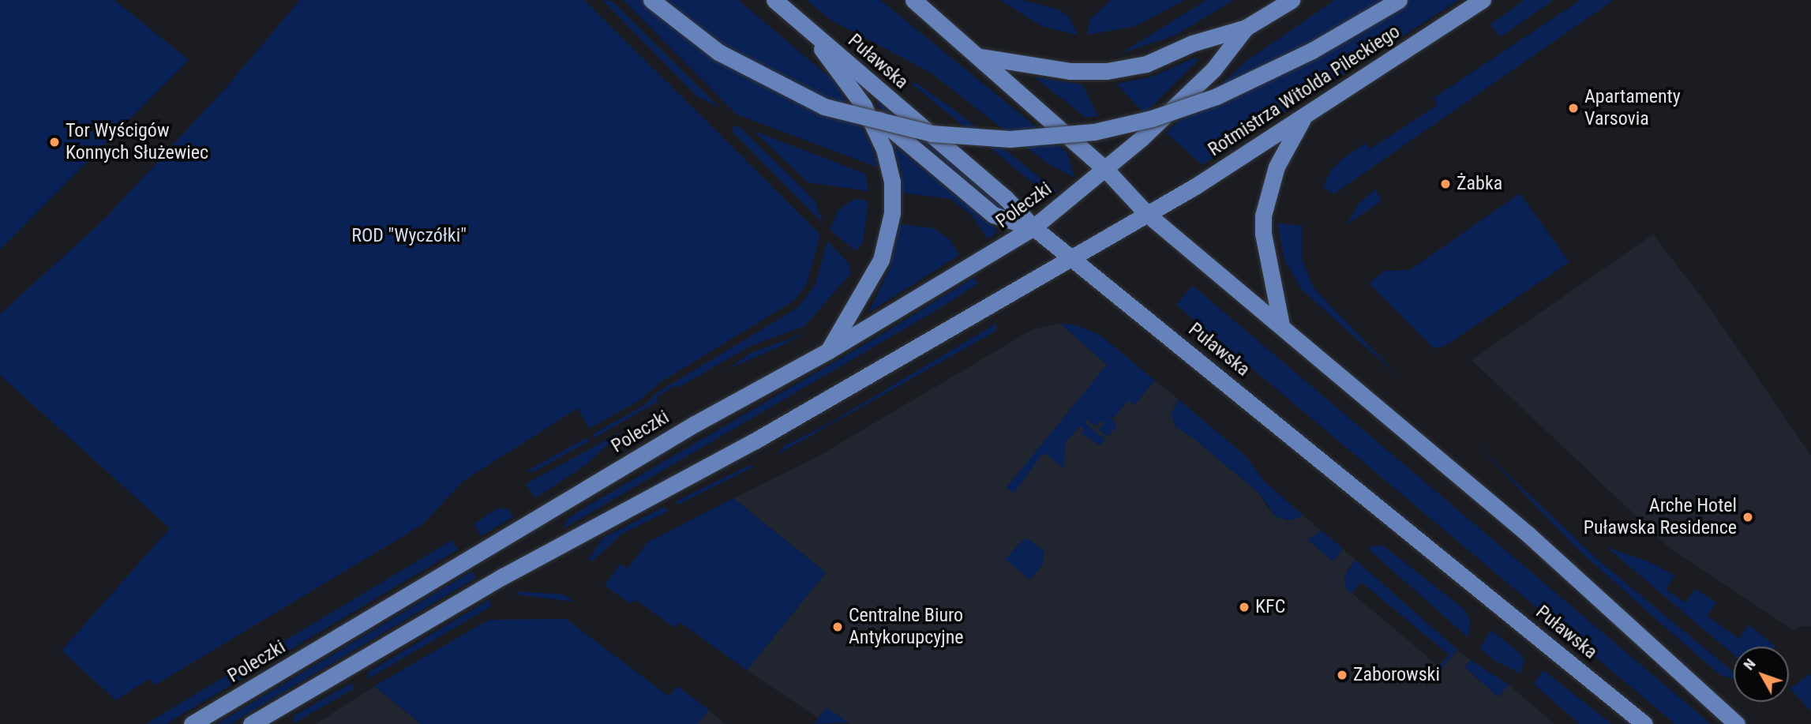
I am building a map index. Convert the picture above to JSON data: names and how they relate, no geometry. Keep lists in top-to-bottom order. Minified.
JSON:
{"streets":{"main road":["Puławska","Rotmistrza Witolda Pileckiego","Poleczki"]},"crossings":[["Puławska","Poleczki"]],"parks":["ROD \"Wyczółki\""],"places":["Apartamenty Varsovia","Tor Wyścigów Konnych Służewiec","Żabka","Arche Hotel Puławska Residence","KFC","Centralne Biuro Antykorupcyjne","Zaborowski"],"north":"top left"}
